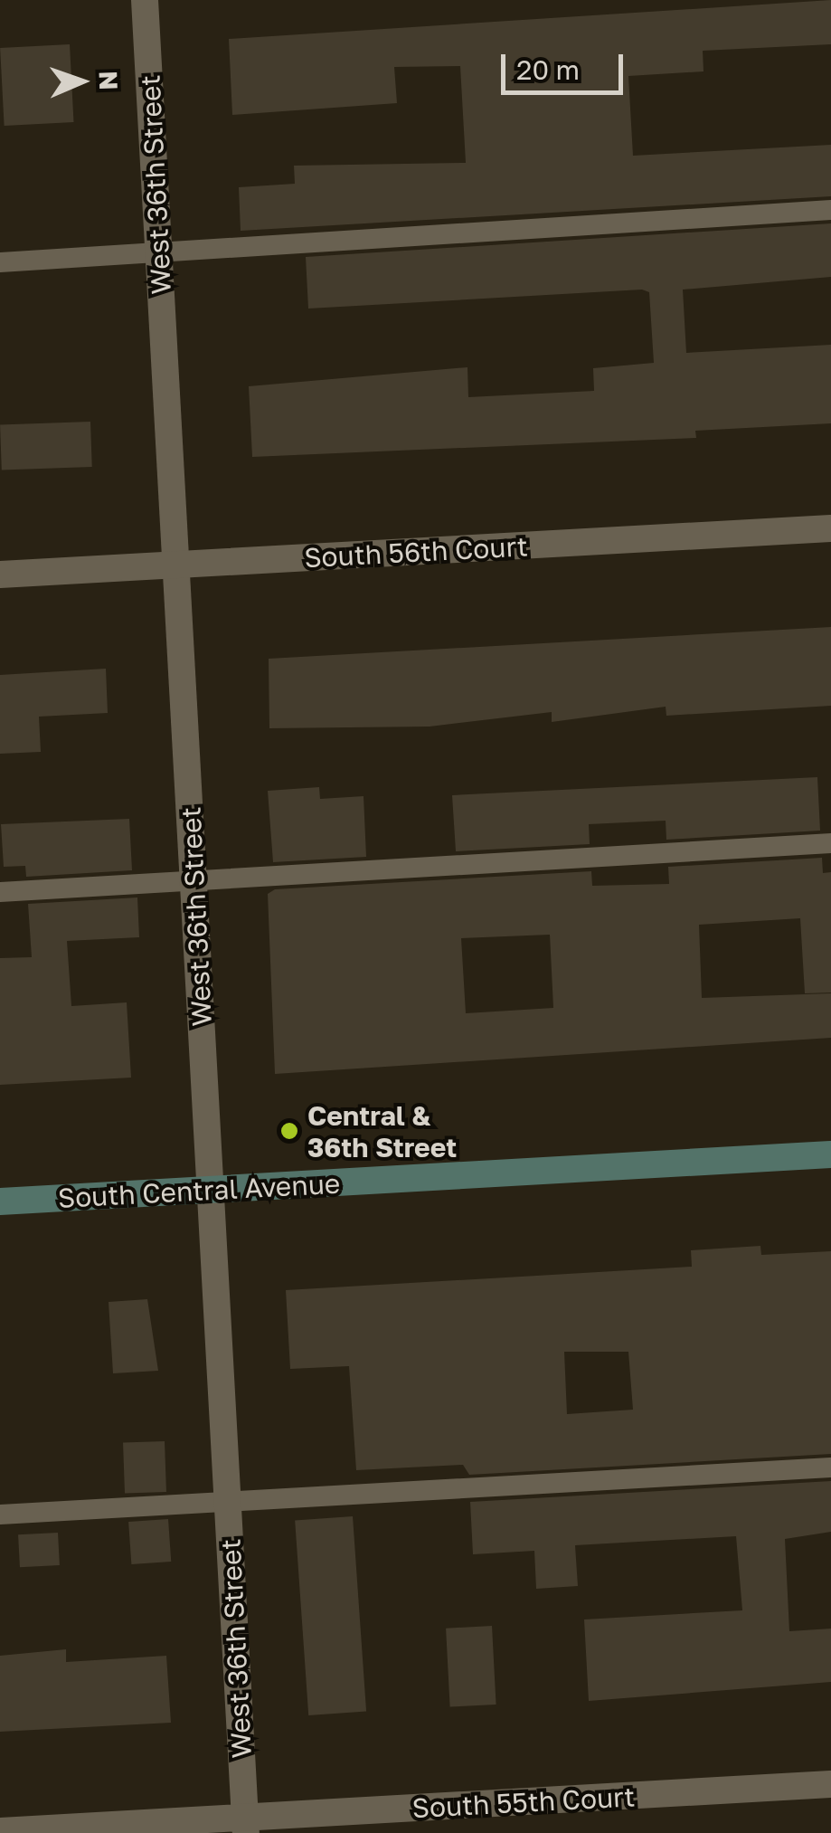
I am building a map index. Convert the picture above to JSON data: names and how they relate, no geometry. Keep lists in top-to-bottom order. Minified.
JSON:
{"streets":{"main road":["South Central Avenue"],"street":["West 36th Street","South 56th Court","South 55th Court"]},"crossings":[["West 36th Street","South 56th Court"],["West 36th Street","South Central Avenue"],["West 36th Street","South 55th Court"]],"places":["Central & 36th Street"],"scale_bar":"20 m","north":"right"}
